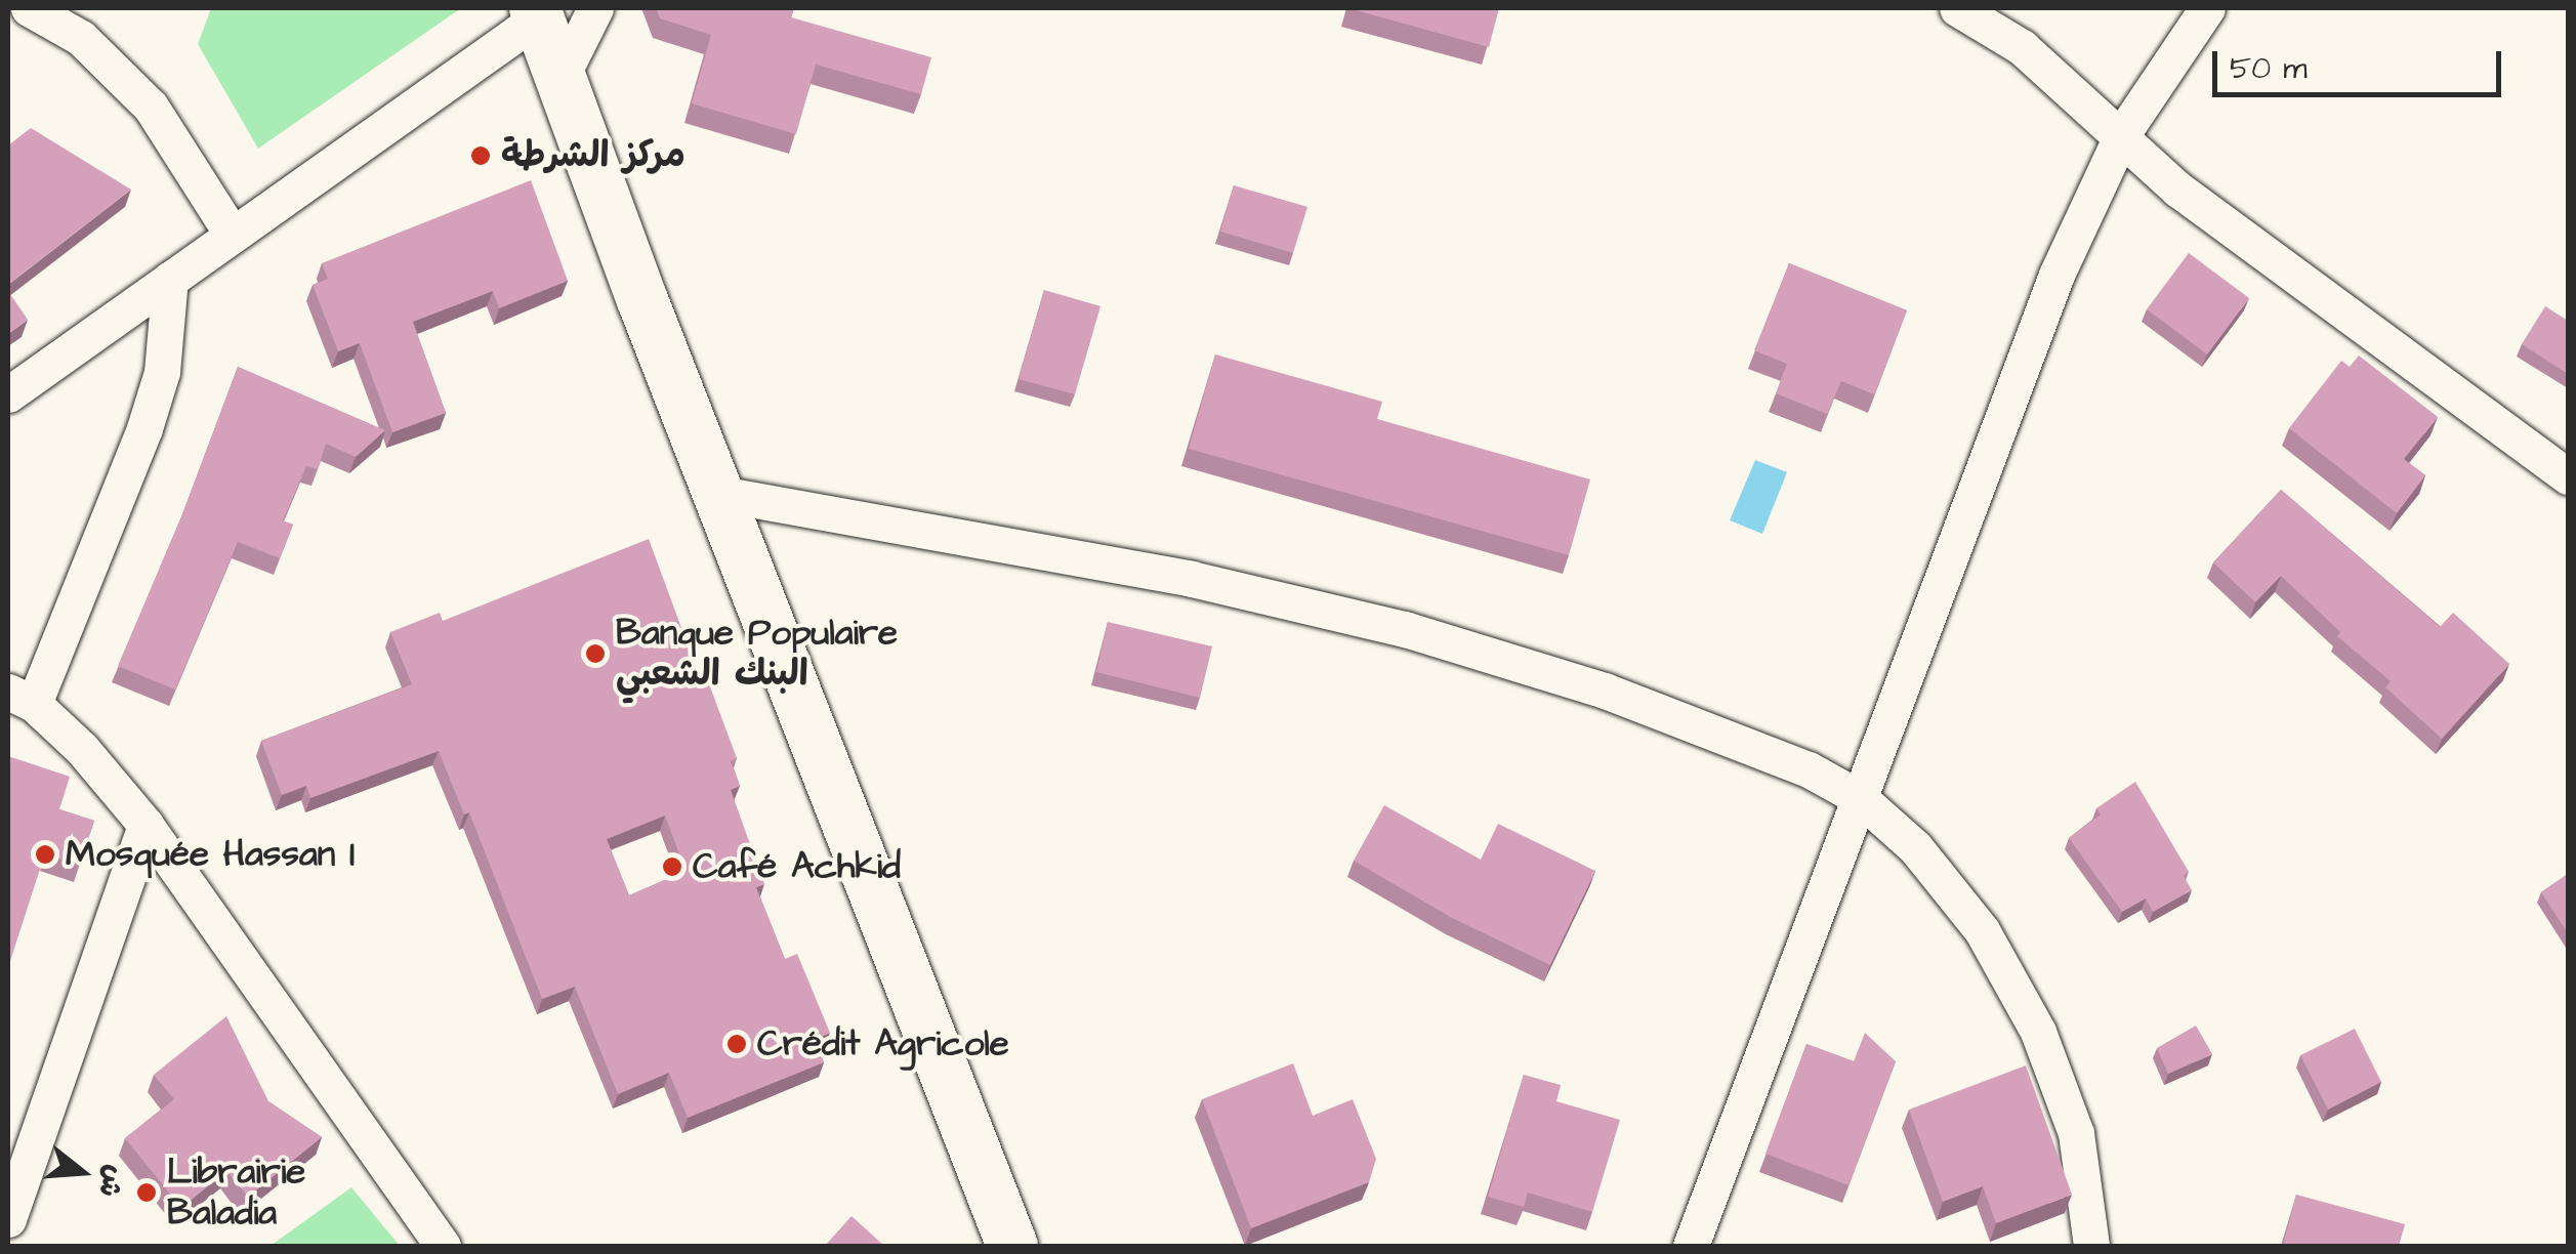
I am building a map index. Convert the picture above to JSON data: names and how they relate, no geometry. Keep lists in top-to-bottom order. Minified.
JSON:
{"places":["مركز الشرطة","Banque Populaire البنك الشعبي","Mosquée Hassan I","Café Achkid","Crédit Agricole","Librairie Baladia"],"scale_bar":"50 m","north":"right"}
